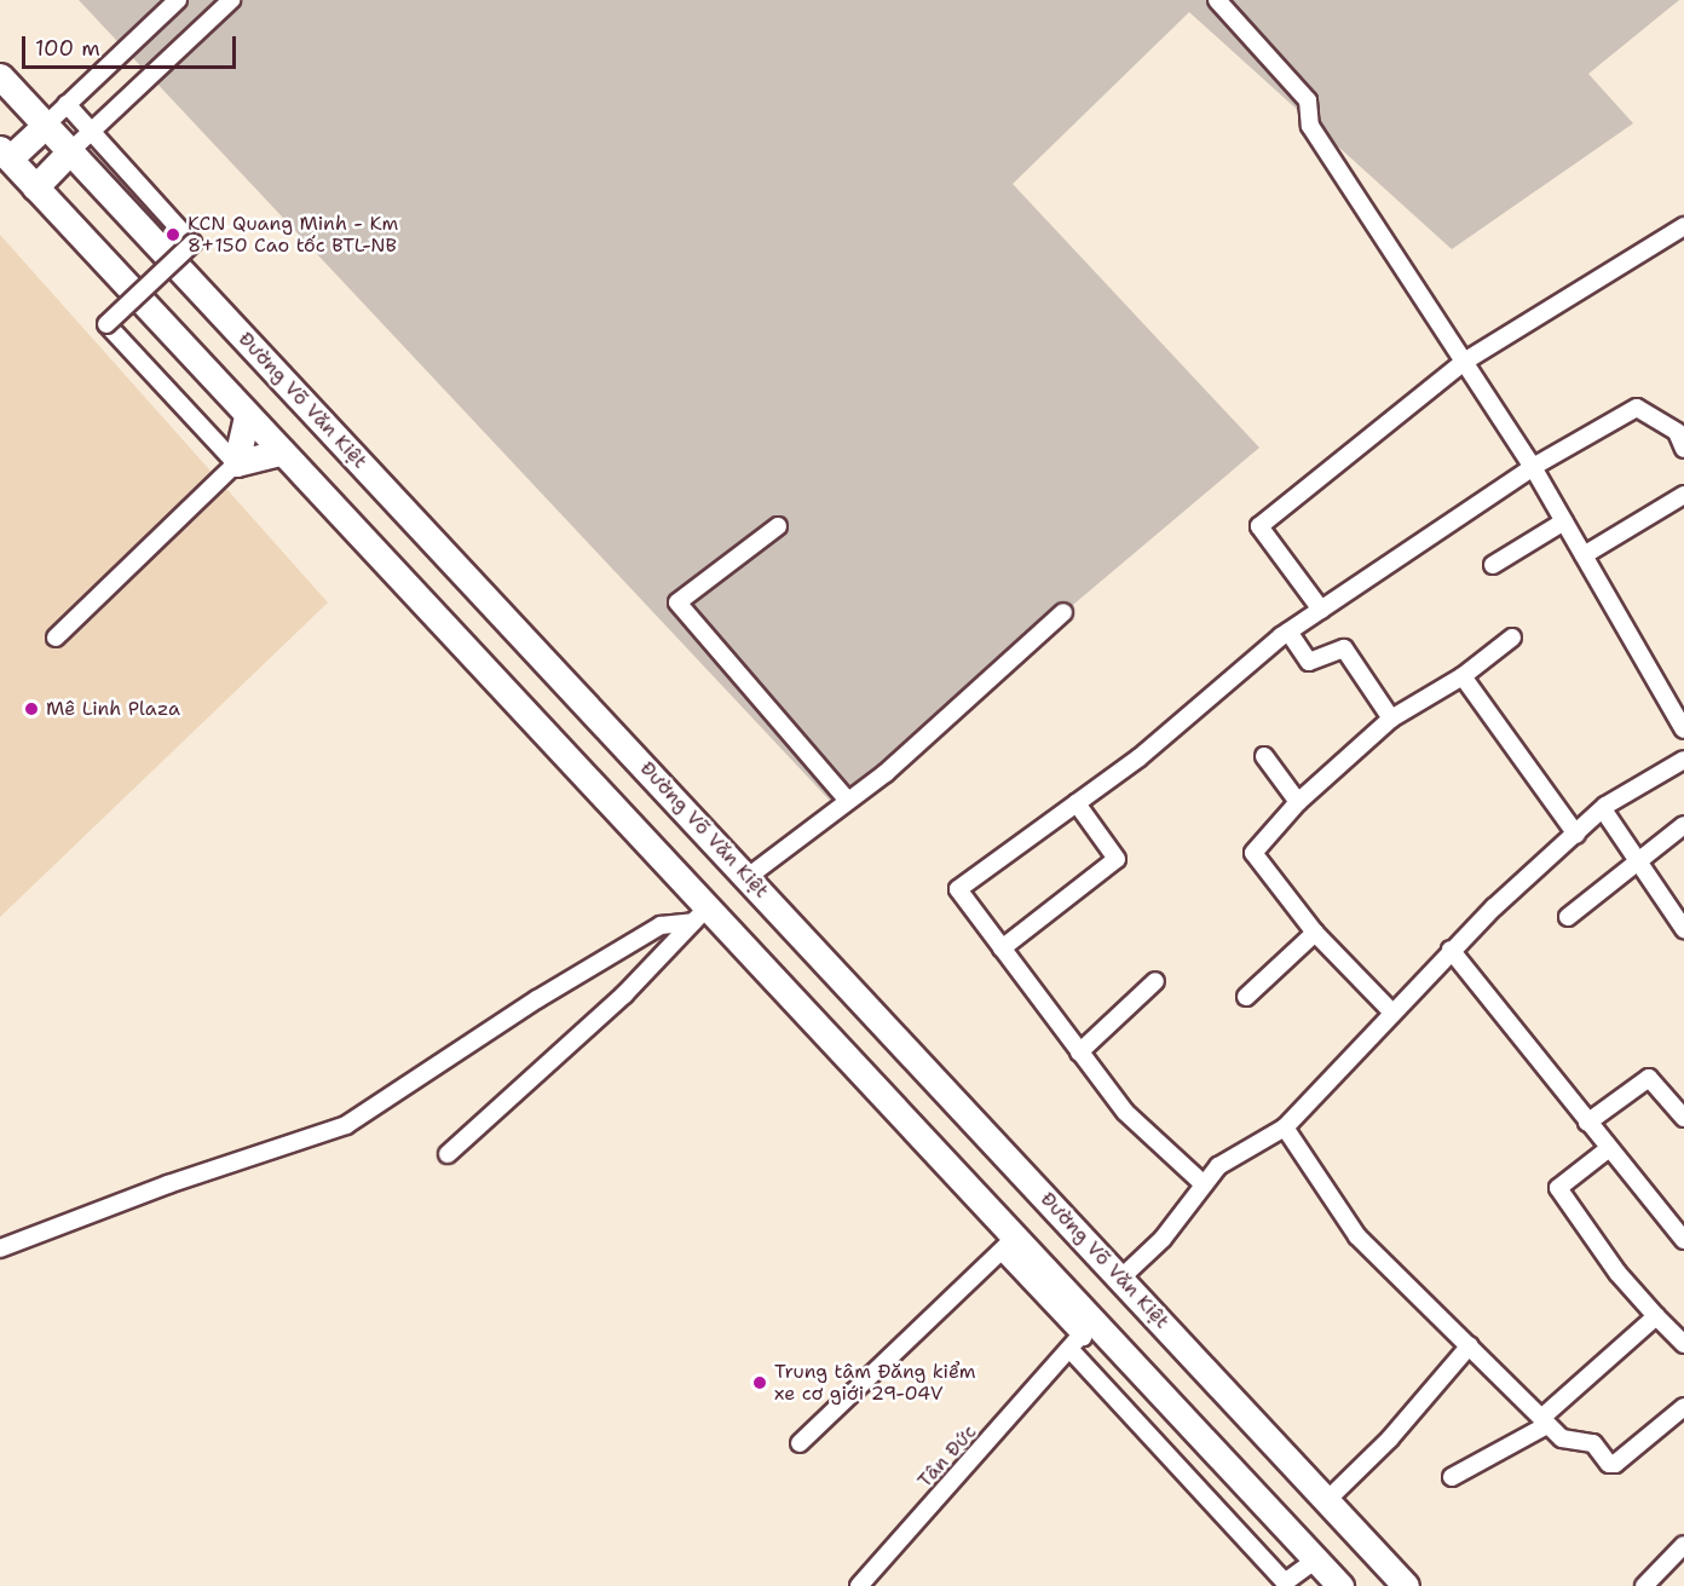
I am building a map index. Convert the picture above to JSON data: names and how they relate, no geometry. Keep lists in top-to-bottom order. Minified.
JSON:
{"streets":{"highway":["Đường Võ Văn Kiệt"],"street":["Tân Đức"]},"places":["KCN Quang Minh - Km 8+150 Cao tốc BTL-NB","Mê Linh Plaza","Trung tâm Đăng kiểm xe cơ giới 29-04V"],"scale_bar":"100 m"}
